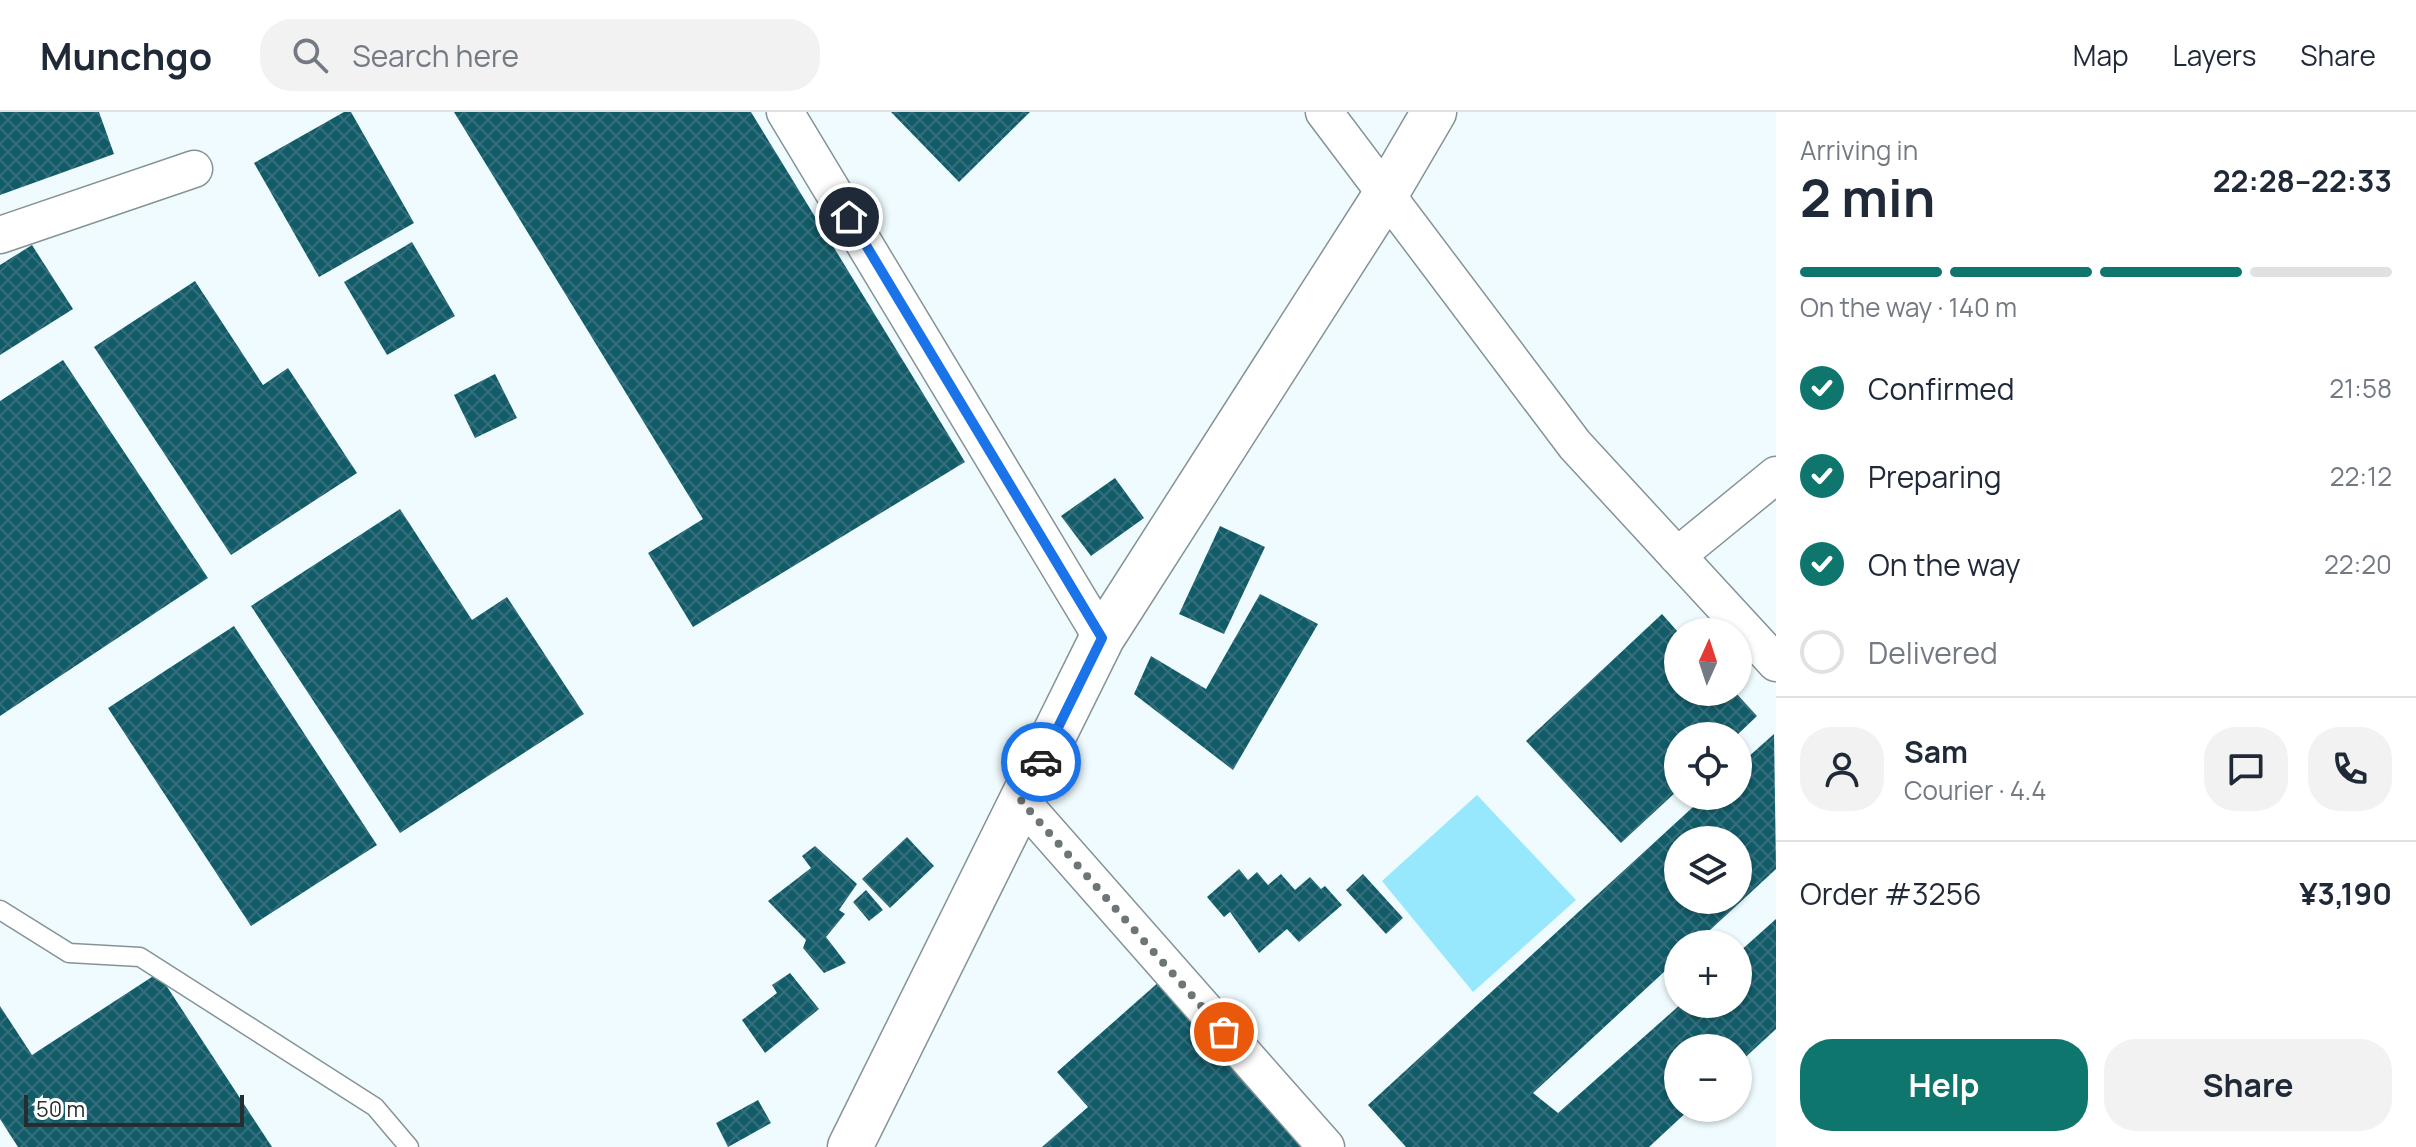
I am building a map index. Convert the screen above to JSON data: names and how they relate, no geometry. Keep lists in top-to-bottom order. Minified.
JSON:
{"scale_bar":"50 m","north":"top","page":{"header":"Munchgo","search":"Search here","nav":["Map","Layers","Share"],"heading":["2 min","Arriving in","22:28–22:33"],"panel":["Sam","Courier · 4.4","Order #3256","¥3,190"],"bar":"On the way · 140 m","list":[["Confirmed","21:58"],["Preparing","22:12"],["On the way","22:20"],"Delivered"],"map_buttons":["+","−"],"buttons":["Help","Share"],"scale":"50 m"}}
